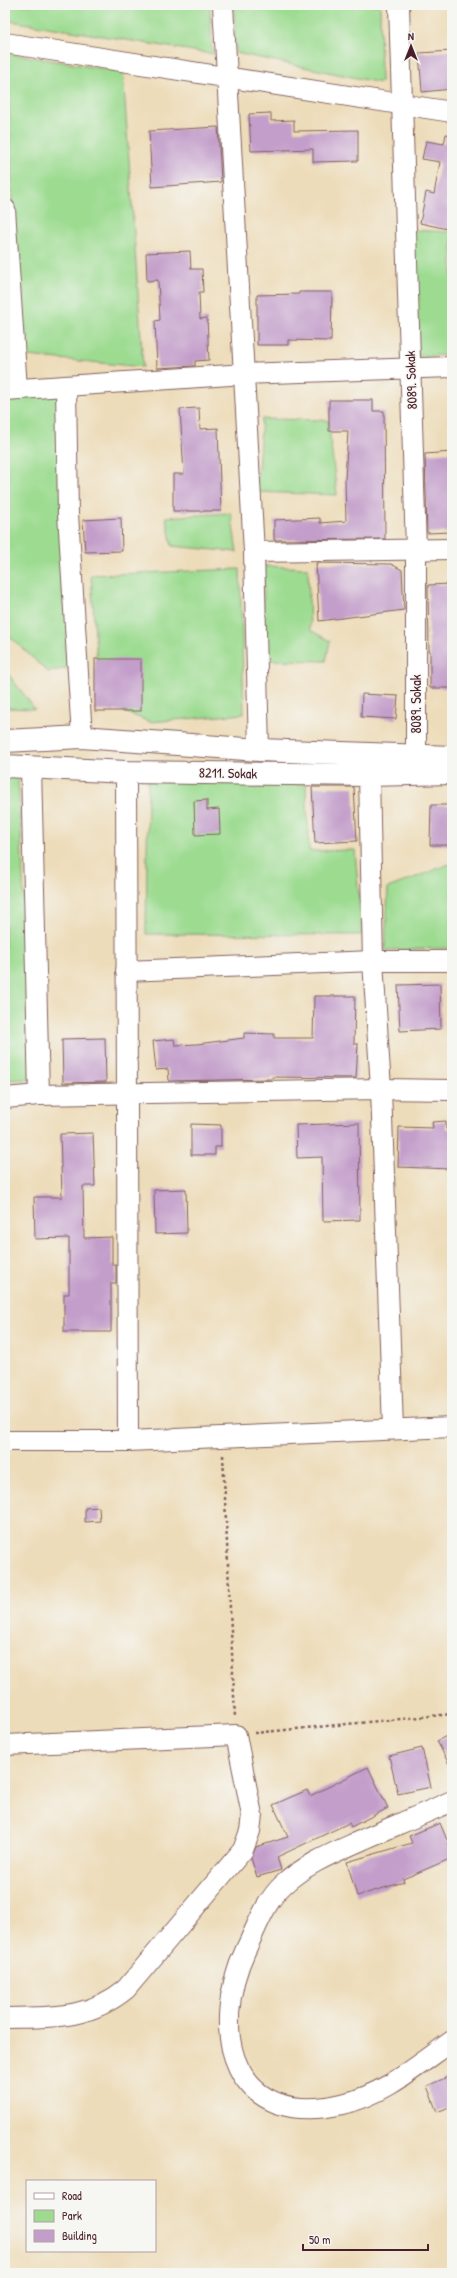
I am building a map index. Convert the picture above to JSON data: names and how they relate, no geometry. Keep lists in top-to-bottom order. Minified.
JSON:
{"streets":{"street":["8089. Sokak","8211. Sokak"]},"legend":["Road","Park","Building"],"scale_bar":"50 m","north":"top"}
